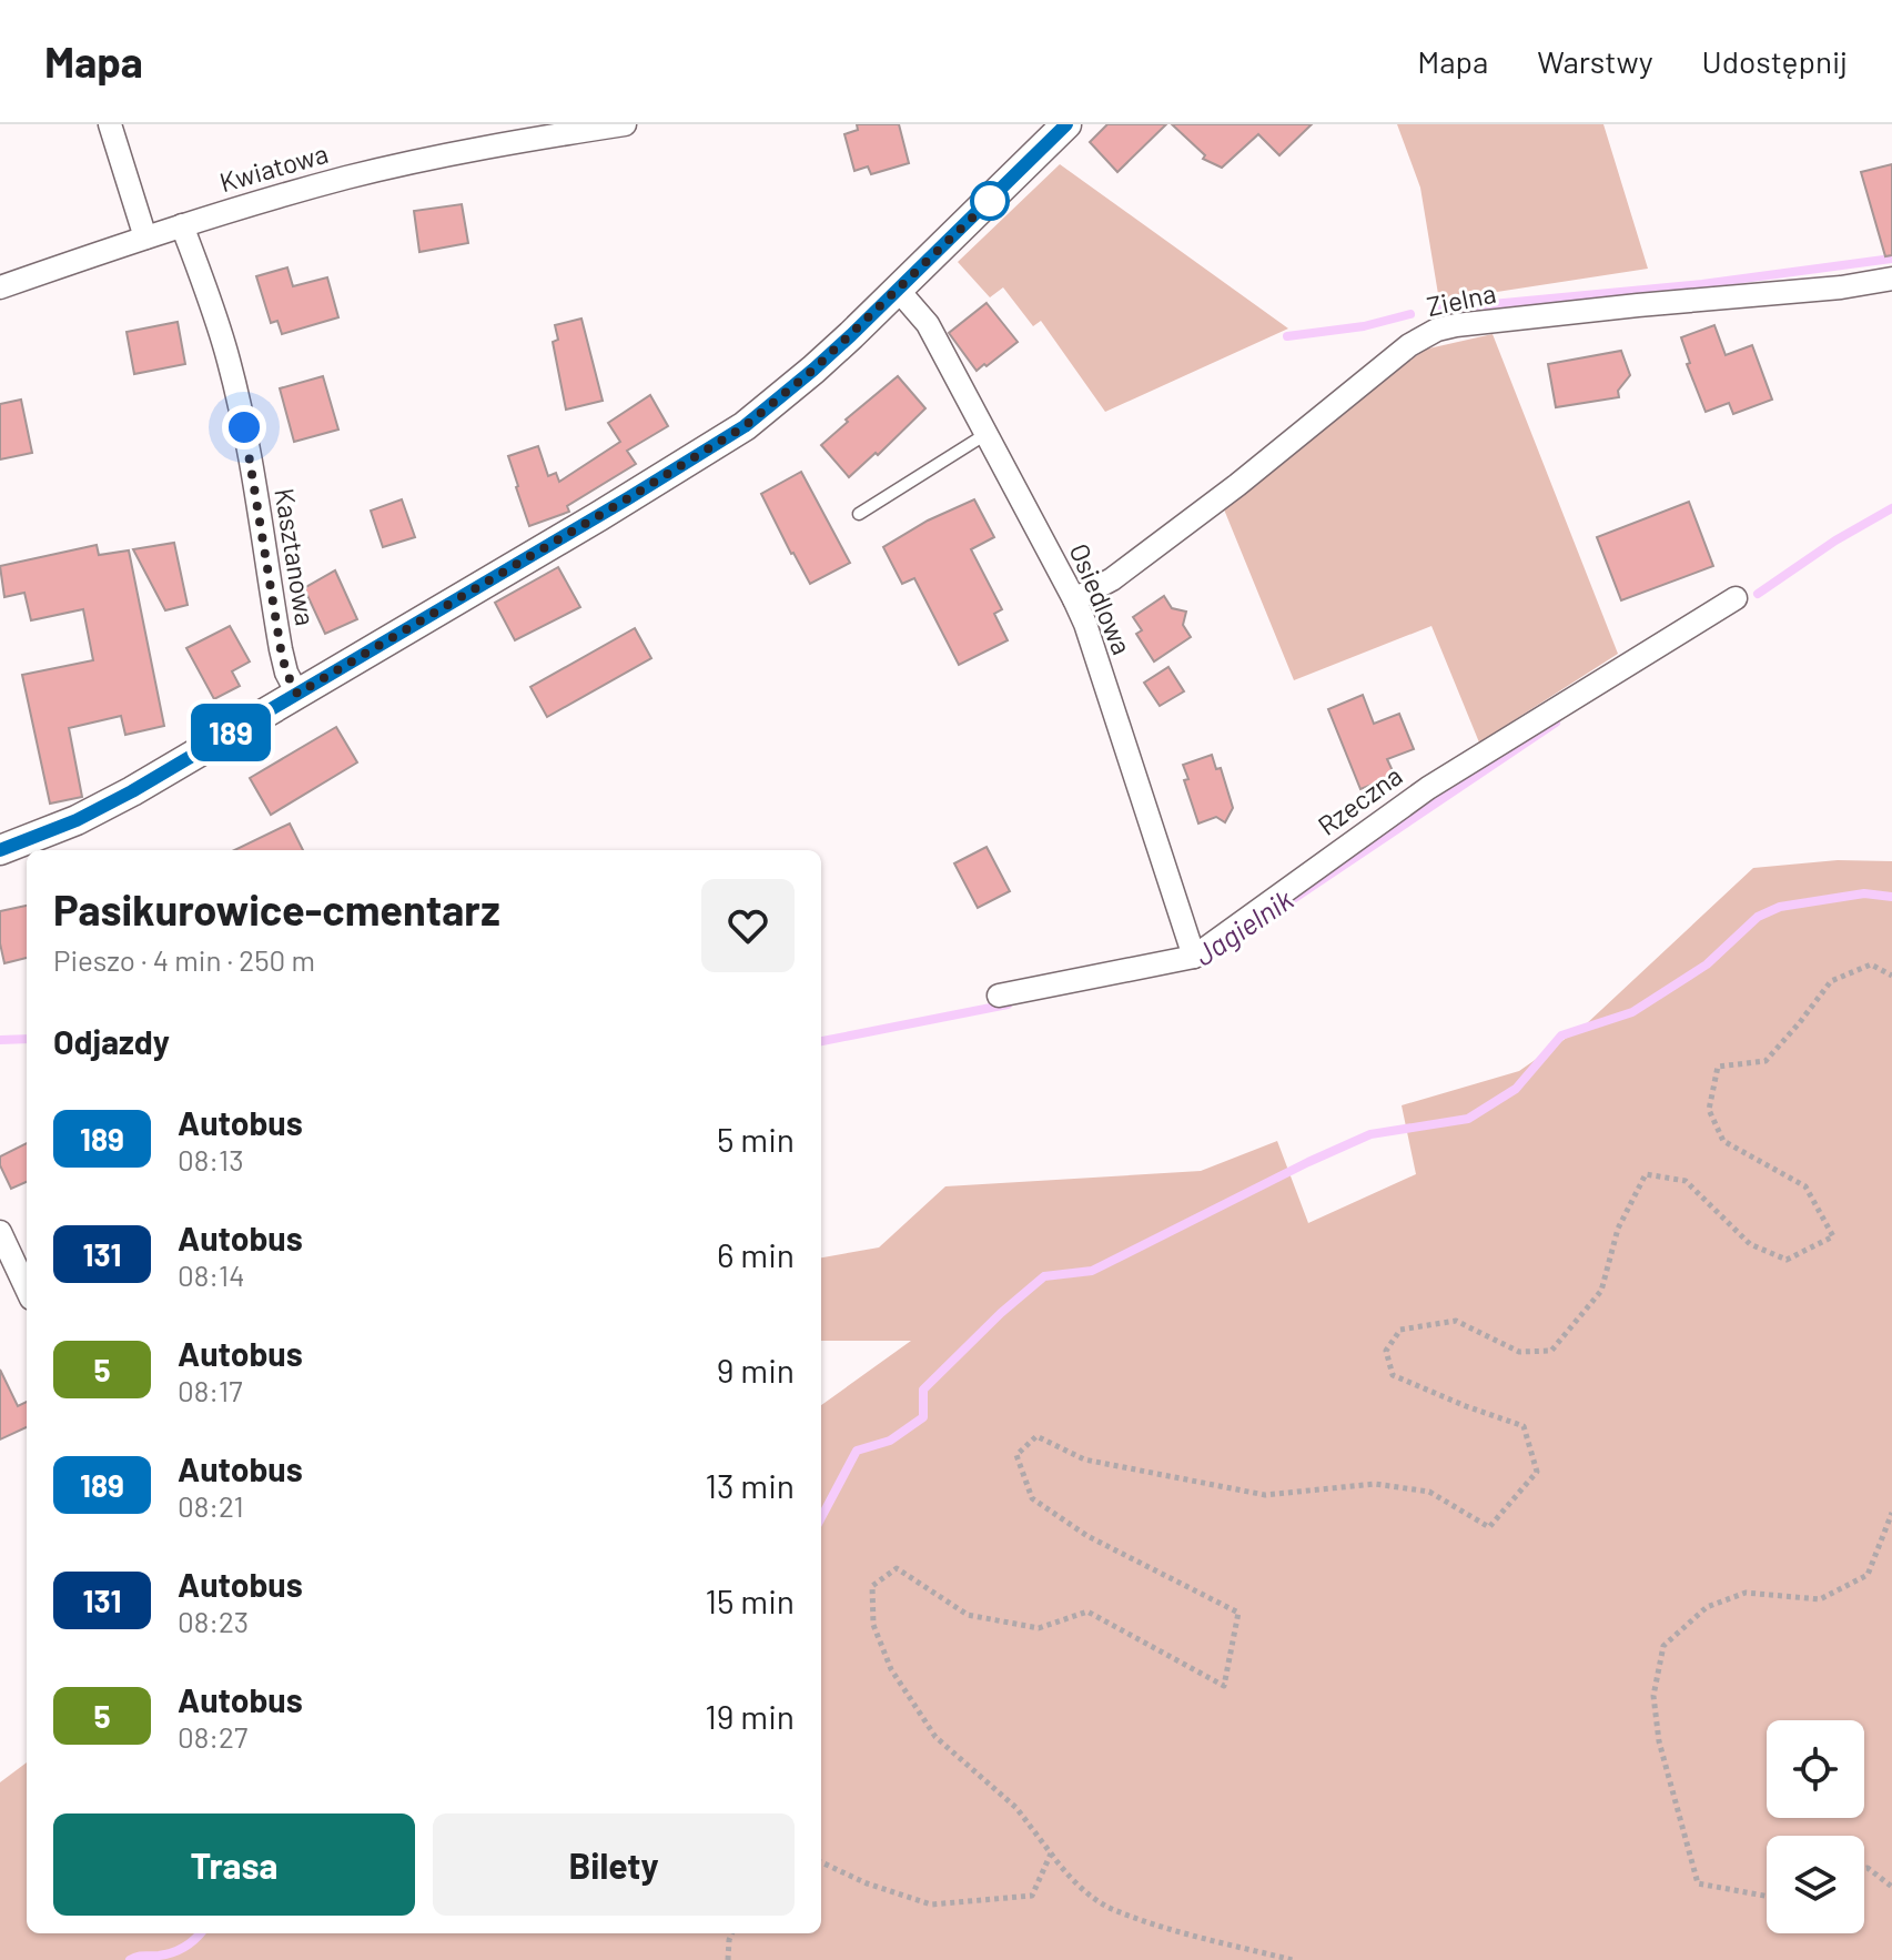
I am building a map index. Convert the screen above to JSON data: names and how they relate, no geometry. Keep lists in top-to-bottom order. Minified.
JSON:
{"streets":{"street":["Kwiatowa","Zielna","Kasztanowa","Osiedlowa","Rzeczna"]},"crossings":[["Kwiatowa","Kasztanowa"],["Zielna","Osiedlowa"],["Osiedlowa","Rzeczna"]],"water":["Jagielnik"],"lines":["bus line 189"],"page":{"header":"Mapa","nav":["Mapa","Warstwy","Udostępnij"],"on_map":"189","heading":[["Pasikurowice-cmentarz","Pieszo · 4 min · 250 m"],"Odjazdy"],"list":[{"mark":"189","name":"Autobus","note":"08:13","value":"5 min"},{"mark":"131","name":"Autobus","note":"08:14","value":"6 min"},{"mark":"5","name":"Autobus","note":"08:17","value":"9 min"},{"mark":"189","name":"Autobus","note":"08:21","value":"13 min"},{"mark":"131","name":"Autobus","note":"08:23","value":"15 min"},{"mark":"5","name":"Autobus","note":"08:27","value":"19 min"}],"buttons":["Trasa","Bilety"]}}
